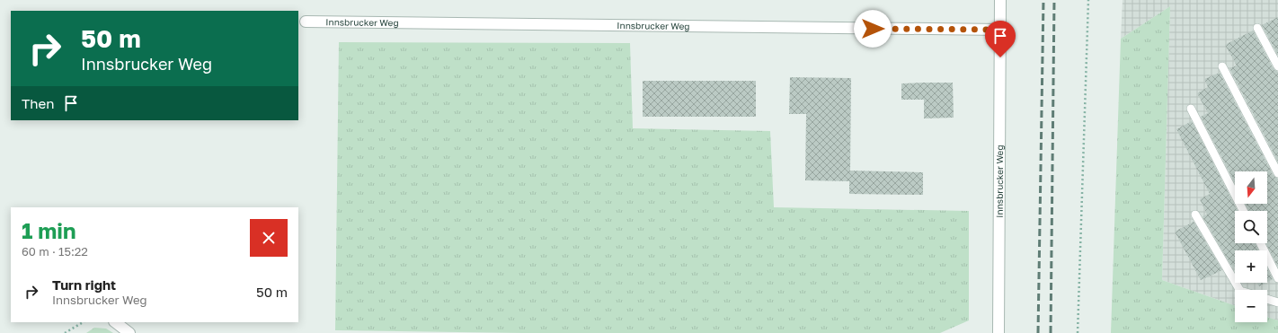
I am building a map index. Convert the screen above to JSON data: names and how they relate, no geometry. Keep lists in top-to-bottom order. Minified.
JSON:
{"streets":{"street":["Innsbrucker Weg"]},"north":"bottom","page":{"turn":["50 m","Innsbrucker Weg"],"then":"Then","map_buttons":["+","−"],"heading":["1 min","60 m · 15:22"],"list":[{"name":"Turn right","note":"Innsbrucker Weg","value":"50 m"}]}}
